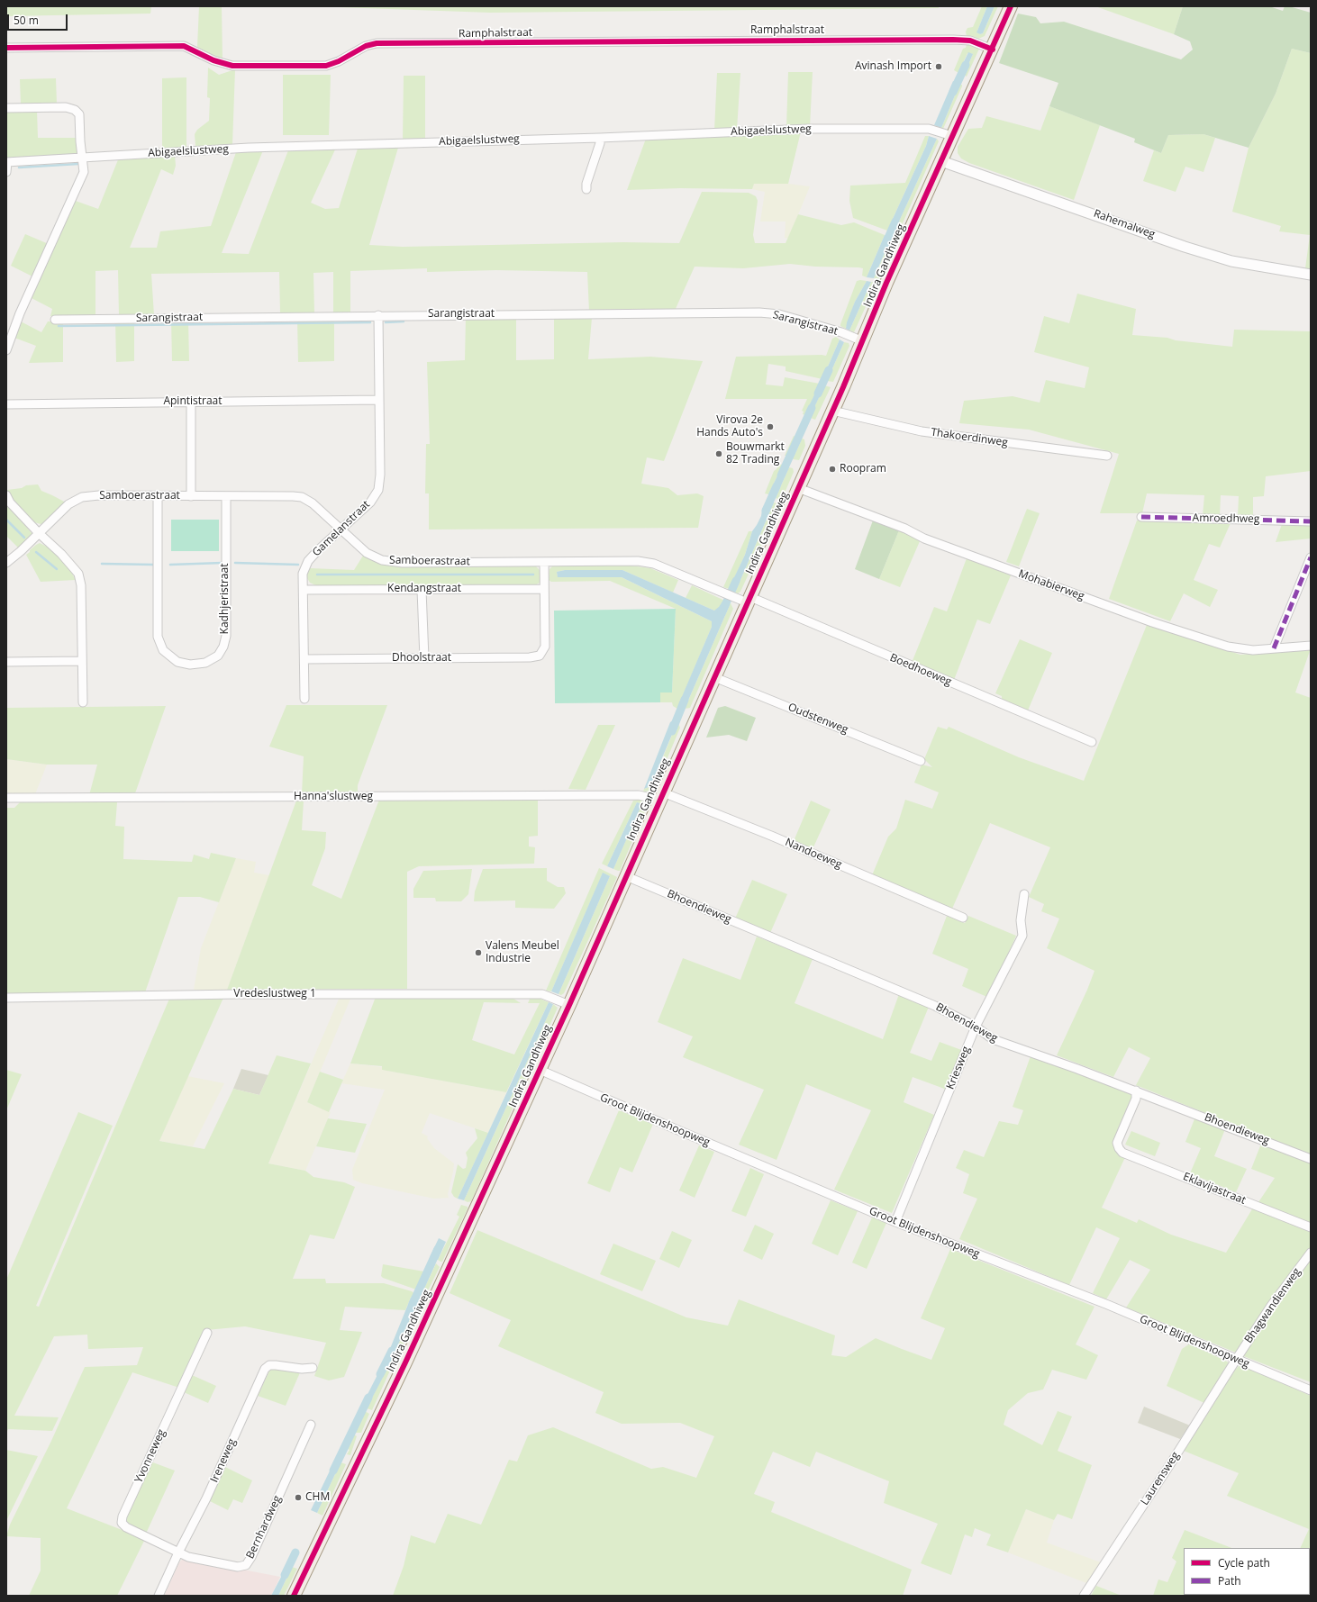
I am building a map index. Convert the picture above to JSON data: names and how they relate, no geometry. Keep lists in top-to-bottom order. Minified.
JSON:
{"streets":{"main road":["Indira Gandhiweg"],"street":["Ramphalstraat","Abigaelslustweg","Rahemalweg","Sarangistraat","Apintistraat","Thakoerdinweg","Samboerastraat","Amroedhweg","Gamelanstraat","Mohabierweg","Kendangstraat","Kadhjeristraat","Dhoolstraat","Boedhoeweg","Oudstenweg","Hanna'slustweg","Nandoeweg","Bhoendieweg","Vredeslustweg 1","Kriesweg","Groot Blijdenshoopweg","Eklavijastraat","Bhagwandienweg","Yvonneweg","Ireneweg","Laurensweg","Bernhardweg"]},"crossings":[["Ramphalstraat","Indira Gandhiweg"],["Abigaelslustweg","Indira Gandhiweg"],["Rahemalweg","Indira Gandhiweg"],["Indira Gandhiweg","Sarangistraat"],["Indira Gandhiweg","Thakoerdinweg"],["Indira Gandhiweg","Mohabierweg"],["Indira Gandhiweg","Boedhoeweg"],["Indira Gandhiweg","Oudstenweg"],["Indira Gandhiweg","Hanna'slustweg"],["Indira Gandhiweg","Nandoeweg"],["Indira Gandhiweg","Bhoendieweg"],["Indira Gandhiweg","Vredeslustweg 1"],["Indira Gandhiweg","Groot Blijdenshoopweg"],["Sarangistraat","Gamelanstraat"],["Apintistraat","Gamelanstraat"],["Samboerastraat","Gamelanstraat"],["Samboerastraat","Kadhjeristraat"],["Samboerastraat","Boedhoeweg"],["Gamelanstraat","Kendangstraat"],["Gamelanstraat","Dhoolstraat"],["Kendangstraat","Dhoolstraat"],["Hanna'slustweg","Nandoeweg"],["Bhoendieweg","Kriesweg"],["Bhoendieweg","Eklavijastraat"],["Kriesweg","Groot Blijdenshoopweg"],["Groot Blijdenshoopweg","Bhagwandienweg"],["Groot Blijdenshoopweg","Laurensweg"],["Bhagwandienweg","Laurensweg"],["Yvonneweg","Ireneweg"],["Yvonneweg","Bernhardweg"],["Ireneweg","Bernhardweg"]],"places":["Avinash Import","Virova 2e Hands Auto's","Bouwmarkt 82 Trading","Roopram","Valens Meubel Industrie","CHM"],"legend":["Cycle path","Path"],"scale_bar":"50 m"}
